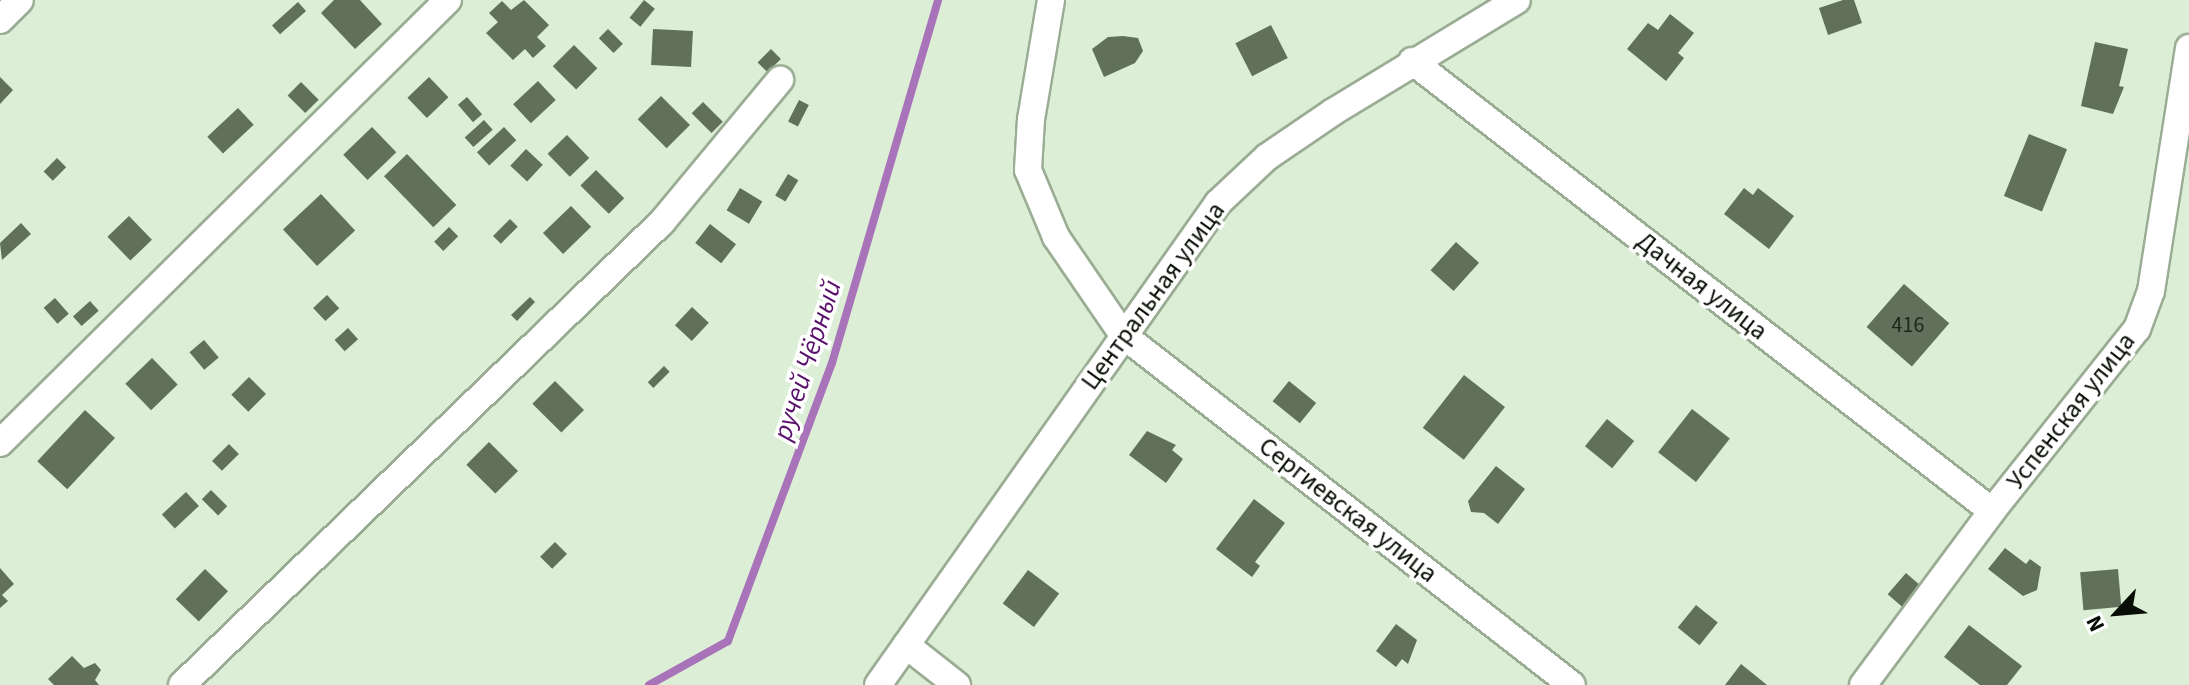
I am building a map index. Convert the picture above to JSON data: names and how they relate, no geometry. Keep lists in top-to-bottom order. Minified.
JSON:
{"streets":{"street":["Дачная улица","Центральная улица","Успенская улица","Сергиевская улица"]},"crossings":[["Дачная улица","Центральная улица"],["Дачная улица","Успенская улица"],["Центральная улица","Сергиевская улица"]],"water":["ручей Чёрный"],"house_numbers":["416"],"north":"bottom left"}
